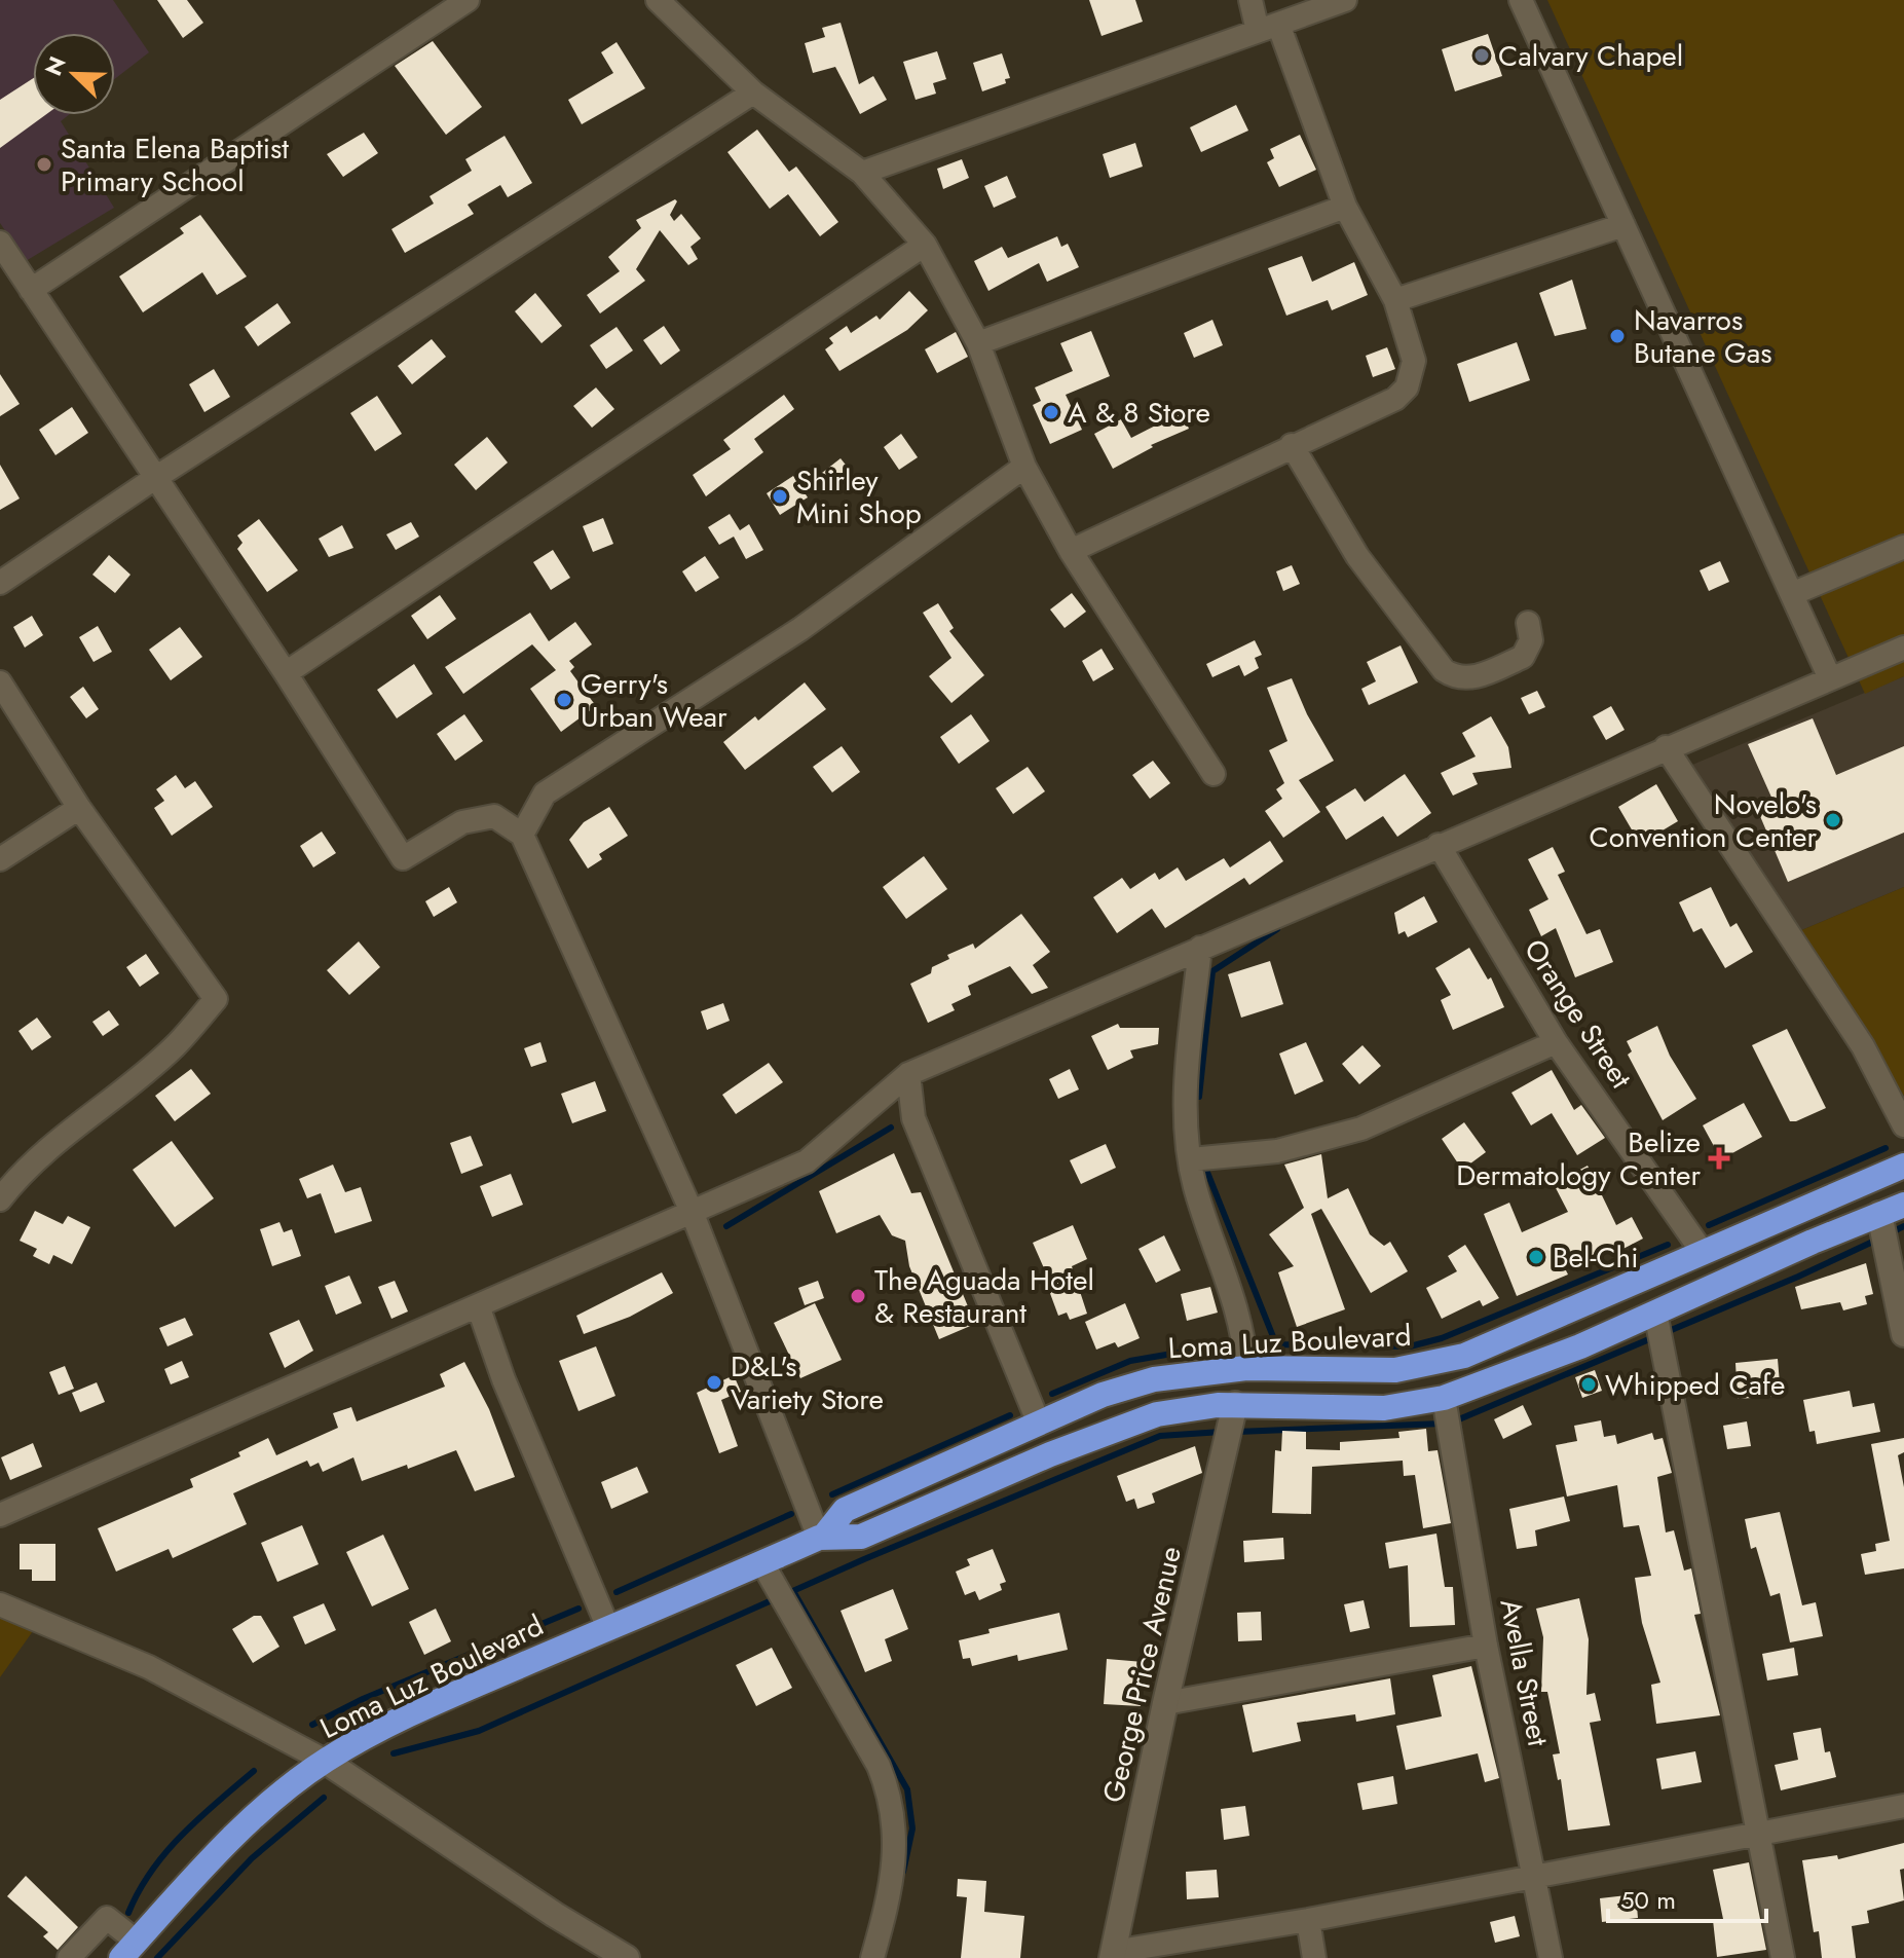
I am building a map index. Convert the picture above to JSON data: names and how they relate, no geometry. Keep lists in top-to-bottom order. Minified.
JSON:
{"streets":{"highway":["Loma Luz Boulevard"],"street":["Orange Street","Avella Street","George Price Avenue"]},"crossings":[["Orange Street","Loma Luz Boulevard"],["Loma Luz Boulevard","Avella Street"],["Loma Luz Boulevard","George Price Avenue"]],"places":{"other":["Calvary Chapel","Santa Elena Baptist Primary School","Navarros Butane Gas","A & 8 Store","Shirley Mini Shop","Gerry's Urban Wear","Novelo's Convention Center","Bel-Chi","The Aguada Hotel & Restaurant","D&L's Variety Store","Whipped Cafe"],"health":["Belize Dermatology Center"]},"scale_bar":"50 m","north":"top left"}
